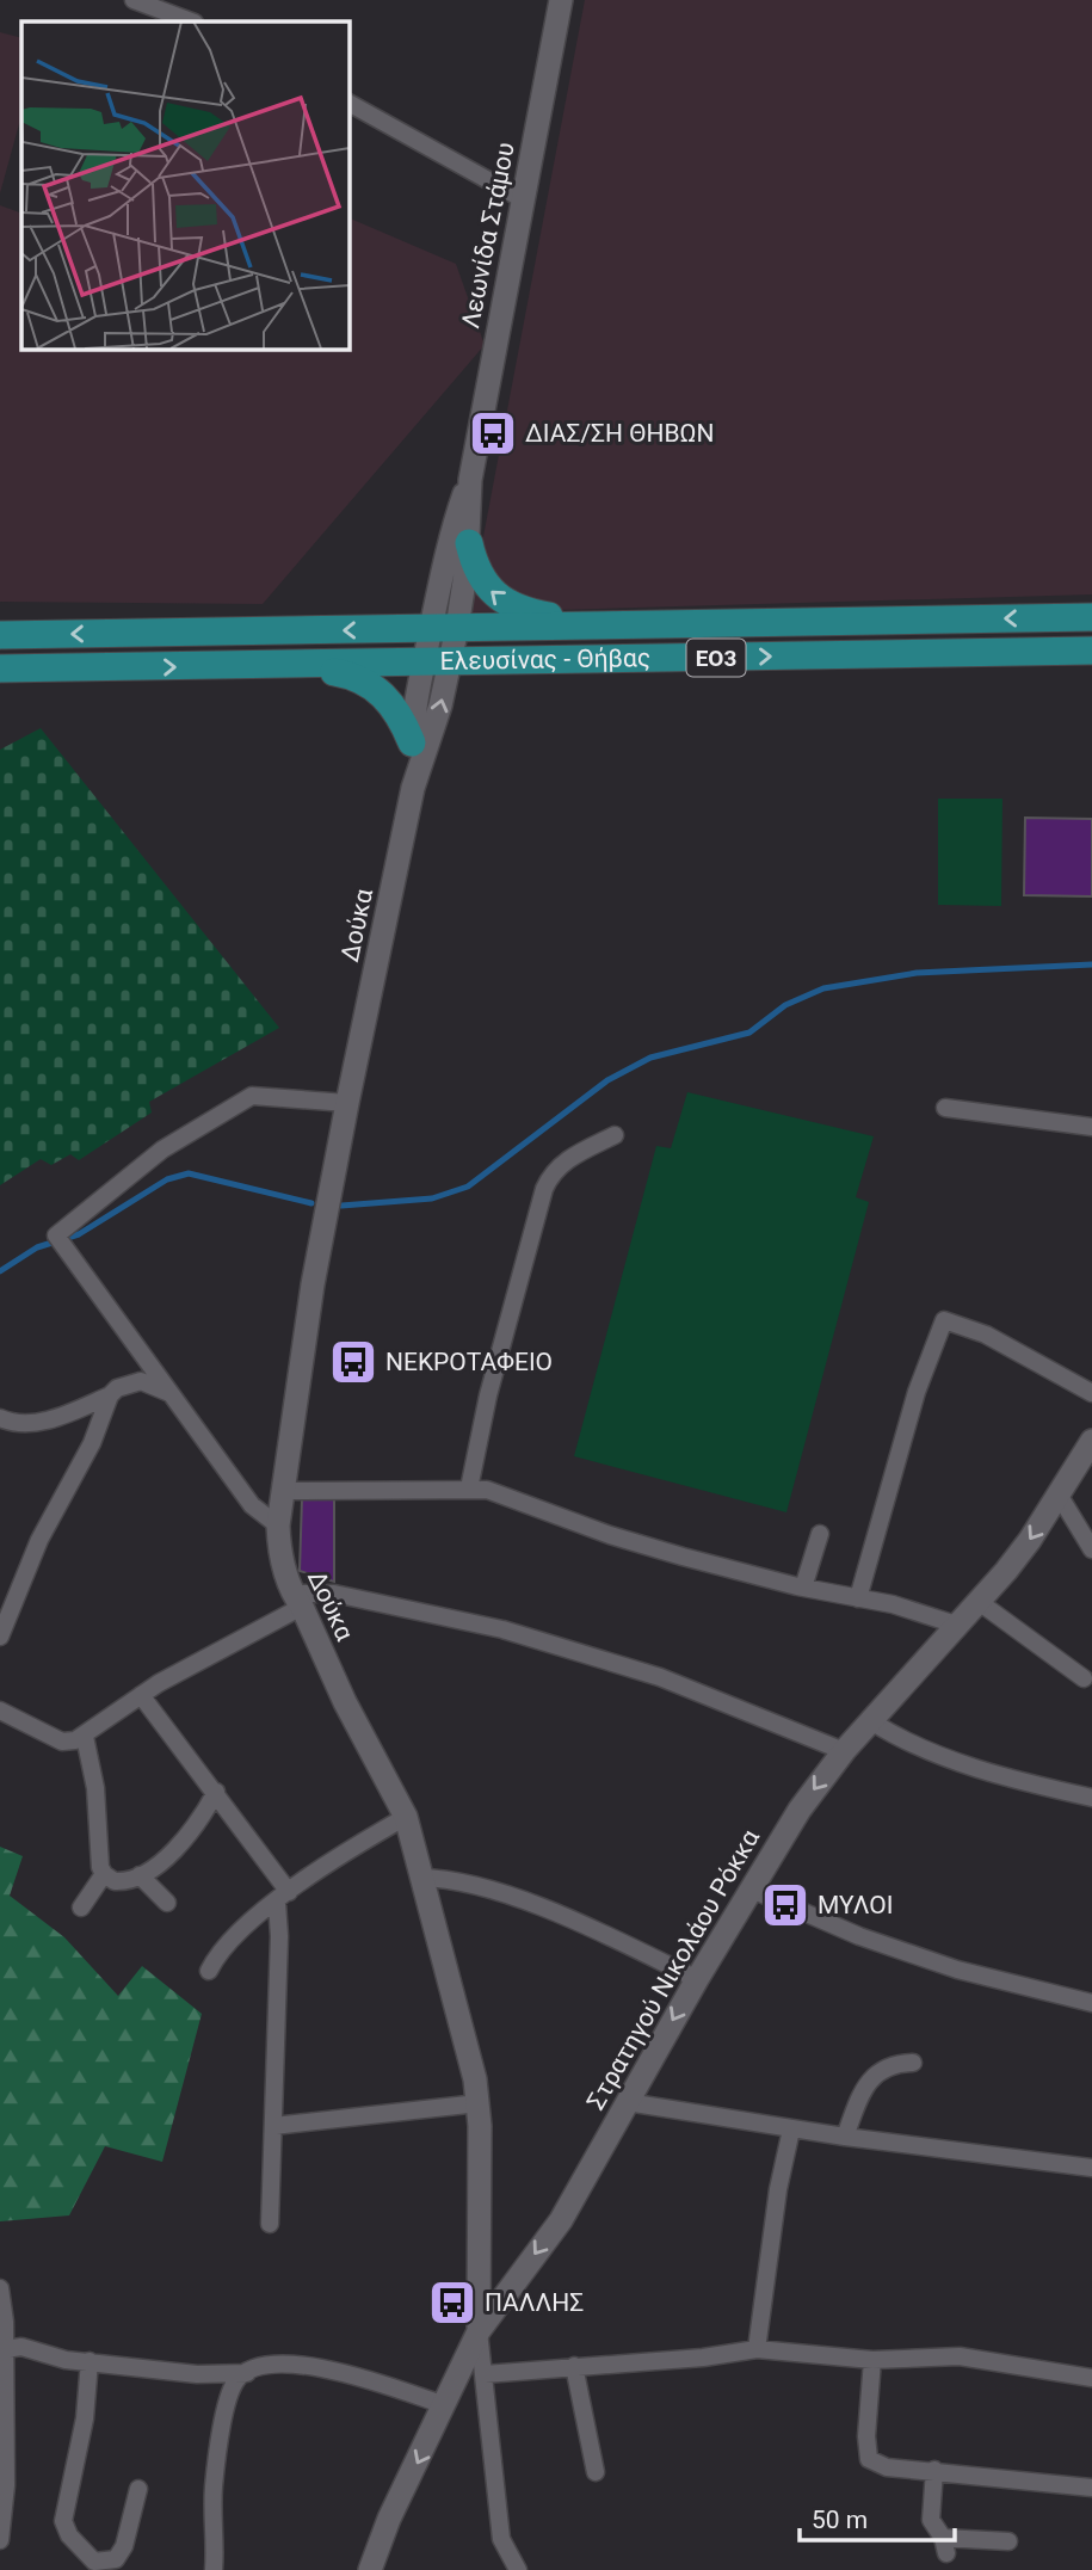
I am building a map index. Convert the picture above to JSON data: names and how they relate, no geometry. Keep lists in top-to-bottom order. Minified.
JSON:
{"streets":{"main road":["Λεωνίδα Στάμου","ΕΟ3","Ελευσίνας - Θήβας","Δούκα","Στρατηγού Νικολάου Ρόκκα"]},"crossings":[["Λεωνίδα Στάμου","ΕΟ3"],["Λεωνίδα Στάμου","Ελευσίνας - Θήβας"],["Λεωνίδα Στάμου","Δούκα"],["ΕΟ3","Ελευσίνας - Θήβας"],["ΕΟ3","Δούκα"],["Ελευσίνας - Θήβας","Δούκα"],["Δούκα","Στρατηγού Νικολάου Ρόκκα"]],"one_way":["Στρατηγού Νικολάου Ρόκκα"],"places":{"bus stop":["ΔΙΑΣ/ΣΗ ΘΗΒΩΝ","ΝΕΚΡΟΤΑΦΕΙΟ","ΜΥΛΟΙ","ΠΑΛΛΗΣ"]},"scale_bar":"50 m"}
